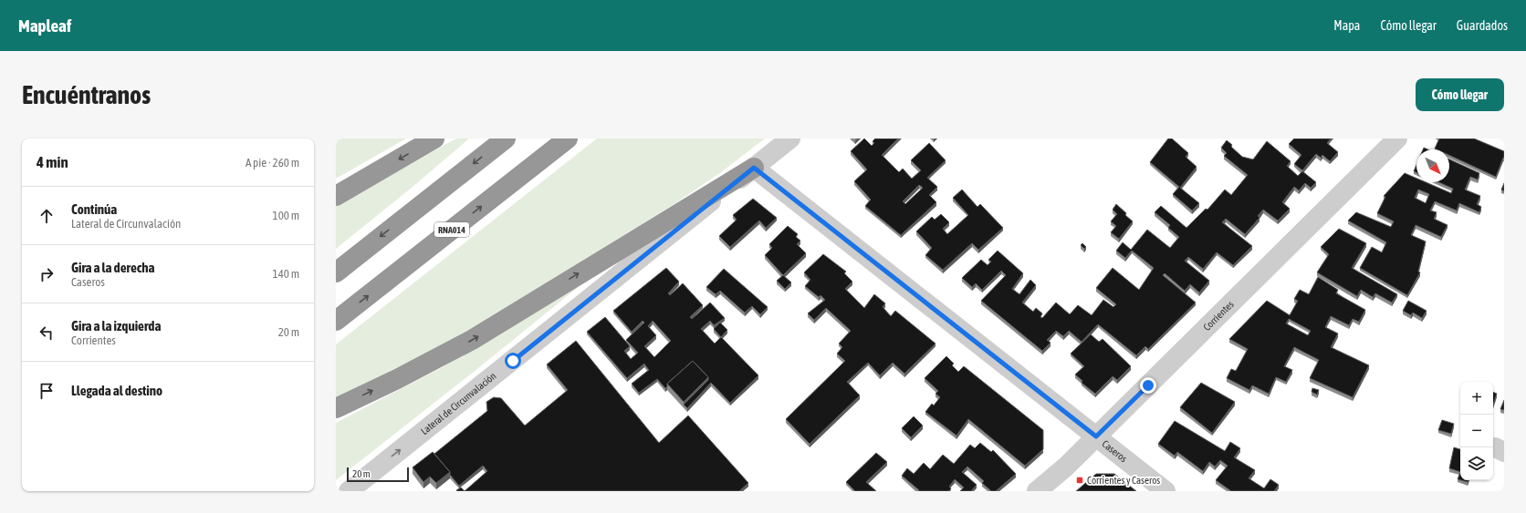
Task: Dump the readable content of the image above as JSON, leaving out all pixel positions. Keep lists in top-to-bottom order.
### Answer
{
  "streets": {
    "highway": ["RNA014"],
    "street": ["Corrientes", "Lateral de Circunvalación", "Caseros"]
  },
  "crossings": [
    ["Corrientes", "Caseros"],
    ["Lateral de Circunvalación", "Caseros"]
  ],
  "one_way": ["Lateral de Circunvalación"],
  "places": {
    "transit": ["Corrientes y Caseros"]
  },
  "scale_bar": "20 m",
  "north": "bottom right",
  "page": {
    "header": "Mapleaf",
    "nav": ["Mapa", "Cómo llegar", "Guardados"],
    "buttons": "Cómo llegar",
    "title": "Encuéntranos",
    "heading": ["4 min", "A pie · 260 m"],
    "list": [
      ["Continúa", "Lateral de Circunvalación", "100 m"],
      ["Gira a la derecha", "Caseros", "140 m"],
      ["Gira a la izquierda", "Corrientes", "20 m"],
      "Llegada al destino"
    ],
    "map_buttons": ["+", "−"],
    "scale": "20 m"
  }
}
